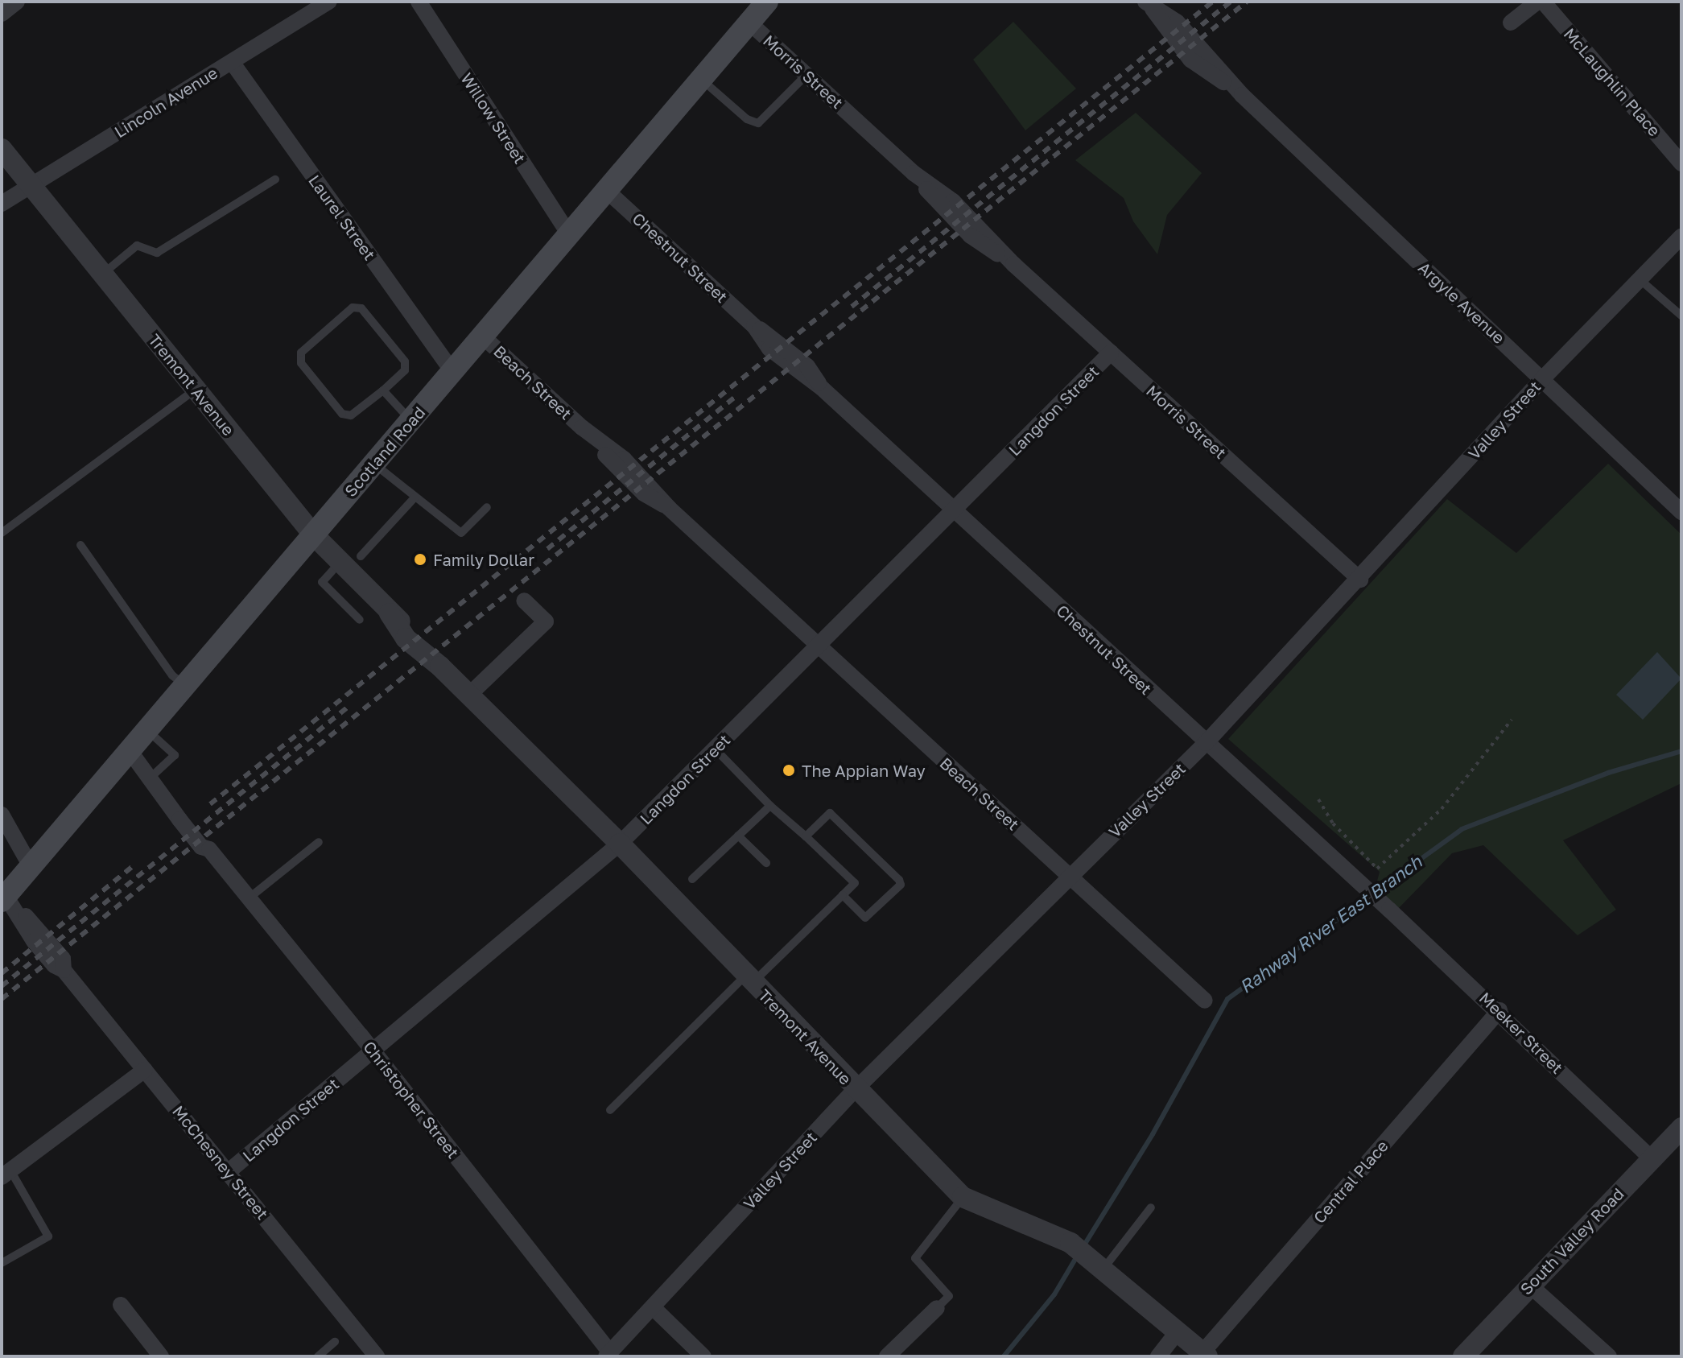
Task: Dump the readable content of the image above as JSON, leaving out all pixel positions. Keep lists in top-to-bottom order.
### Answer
{
  "streets": {
    "main road": ["Scotland Road"],
    "street": [
      "Morris Street",
      "McLaughlin Place",
      "Lincoln Avenue",
      "Willow Street",
      "Laurel Street",
      "Chestnut Street",
      "Argyle Avenue",
      "Beach Street",
      "Tremont Avenue",
      "Langdon Street",
      "Valley Street",
      "Meeker Street",
      "Christopher Street",
      "McChesney Street",
      "Central Place",
      "South Valley Road"
    ]
  },
  "crossings": [
    ["Morris Street", "Langdon Street"],
    ["Morris Street", "Valley Street"],
    ["Morris Street", "Scotland Road"],
    ["Lincoln Avenue", "Laurel Street"],
    ["Lincoln Avenue", "Tremont Avenue"],
    ["Willow Street", "Scotland Road"],
    ["Laurel Street", "Scotland Road"],
    ["Chestnut Street", "Langdon Street"],
    ["Chestnut Street", "Valley Street"],
    ["Chestnut Street", "Scotland Road"],
    ["Chestnut Street", "Meeker Street"],
    ["Argyle Avenue", "Valley Street"],
    ["Beach Street", "Langdon Street"],
    ["Beach Street", "Valley Street"],
    ["Beach Street", "Scotland Road"],
    ["Tremont Avenue", "Langdon Street"],
    ["Tremont Avenue", "Valley Street"],
    ["Tremont Avenue", "Scotland Road"],
    ["Tremont Avenue", "Central Place"],
    ["Langdon Street", "Christopher Street"],
    ["Langdon Street", "McChesney Street"],
    ["Valley Street", "Christopher Street"],
    ["Scotland Road", "Christopher Street"],
    ["Scotland Road", "McChesney Street"],
    ["Meeker Street", "Central Place"],
    ["Meeker Street", "South Valley Road"]
  ],
  "water": ["Rahway River East Branch"],
  "places": ["Family Dollar", "The Appian Way"]
}
